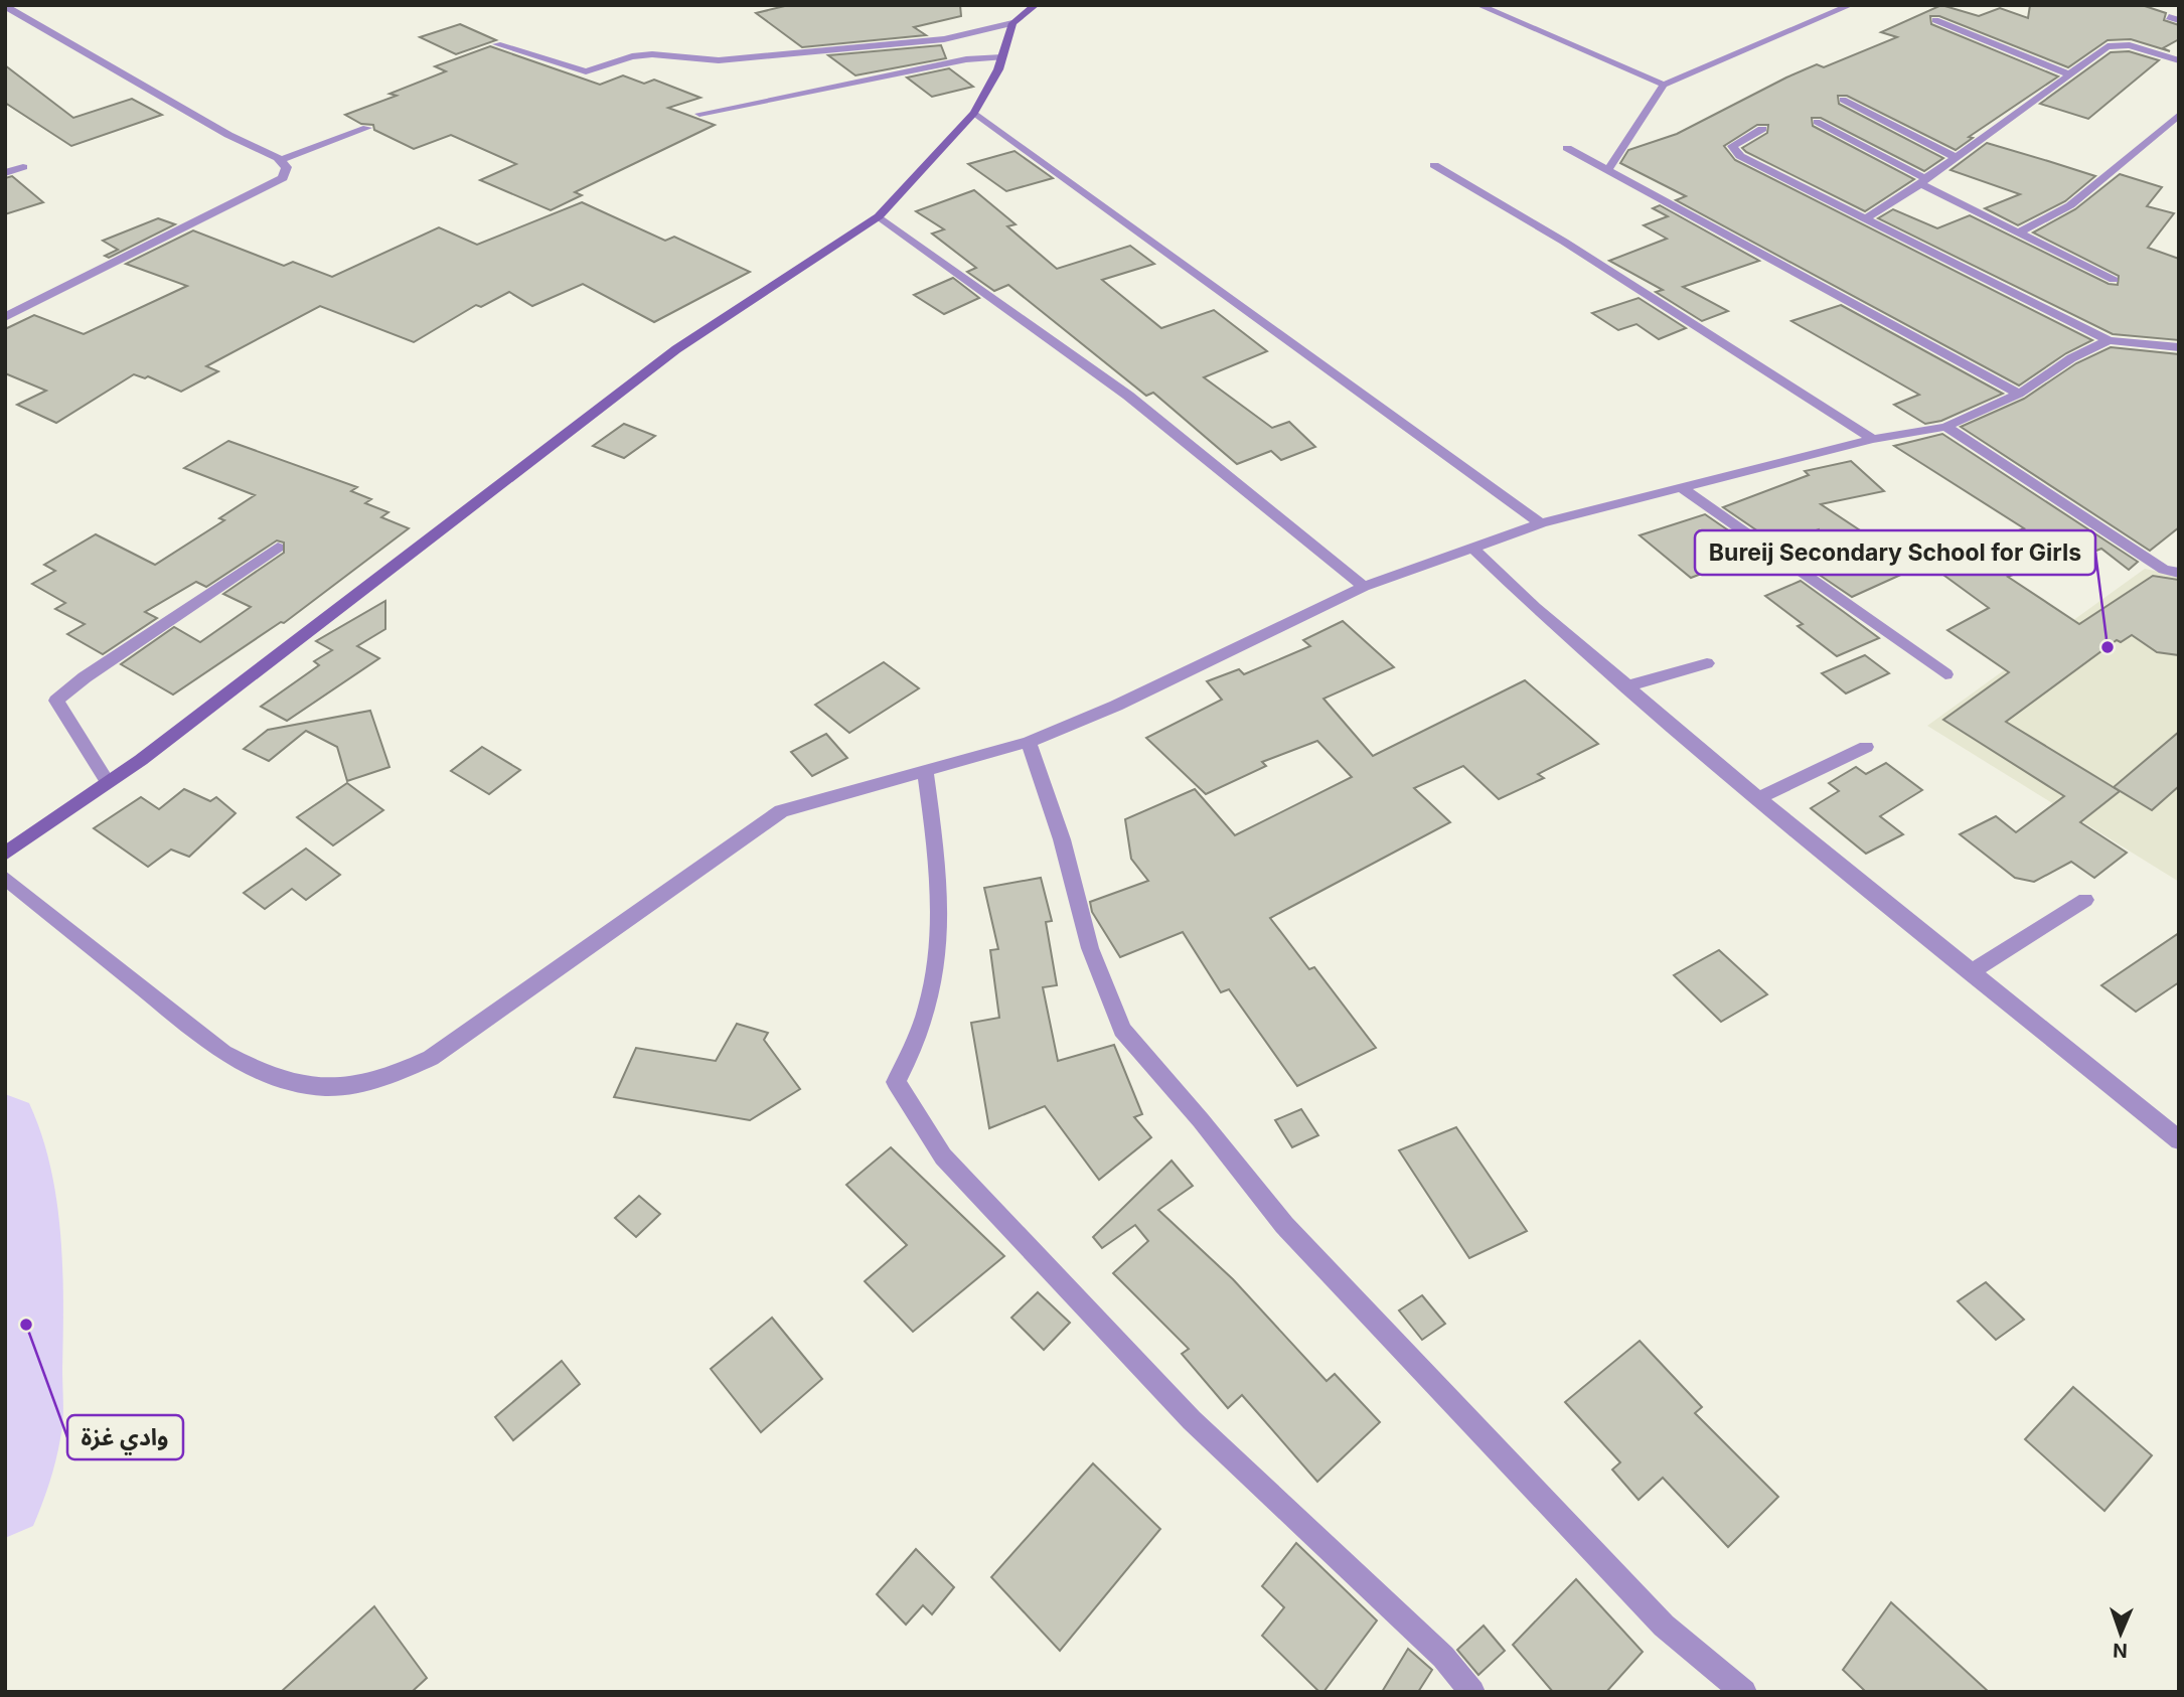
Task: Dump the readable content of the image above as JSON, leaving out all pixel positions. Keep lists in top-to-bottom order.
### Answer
{
  "places": ["Bureij Secondary School for Girls", "وادي غزة"],
  "north": "bottom"
}
